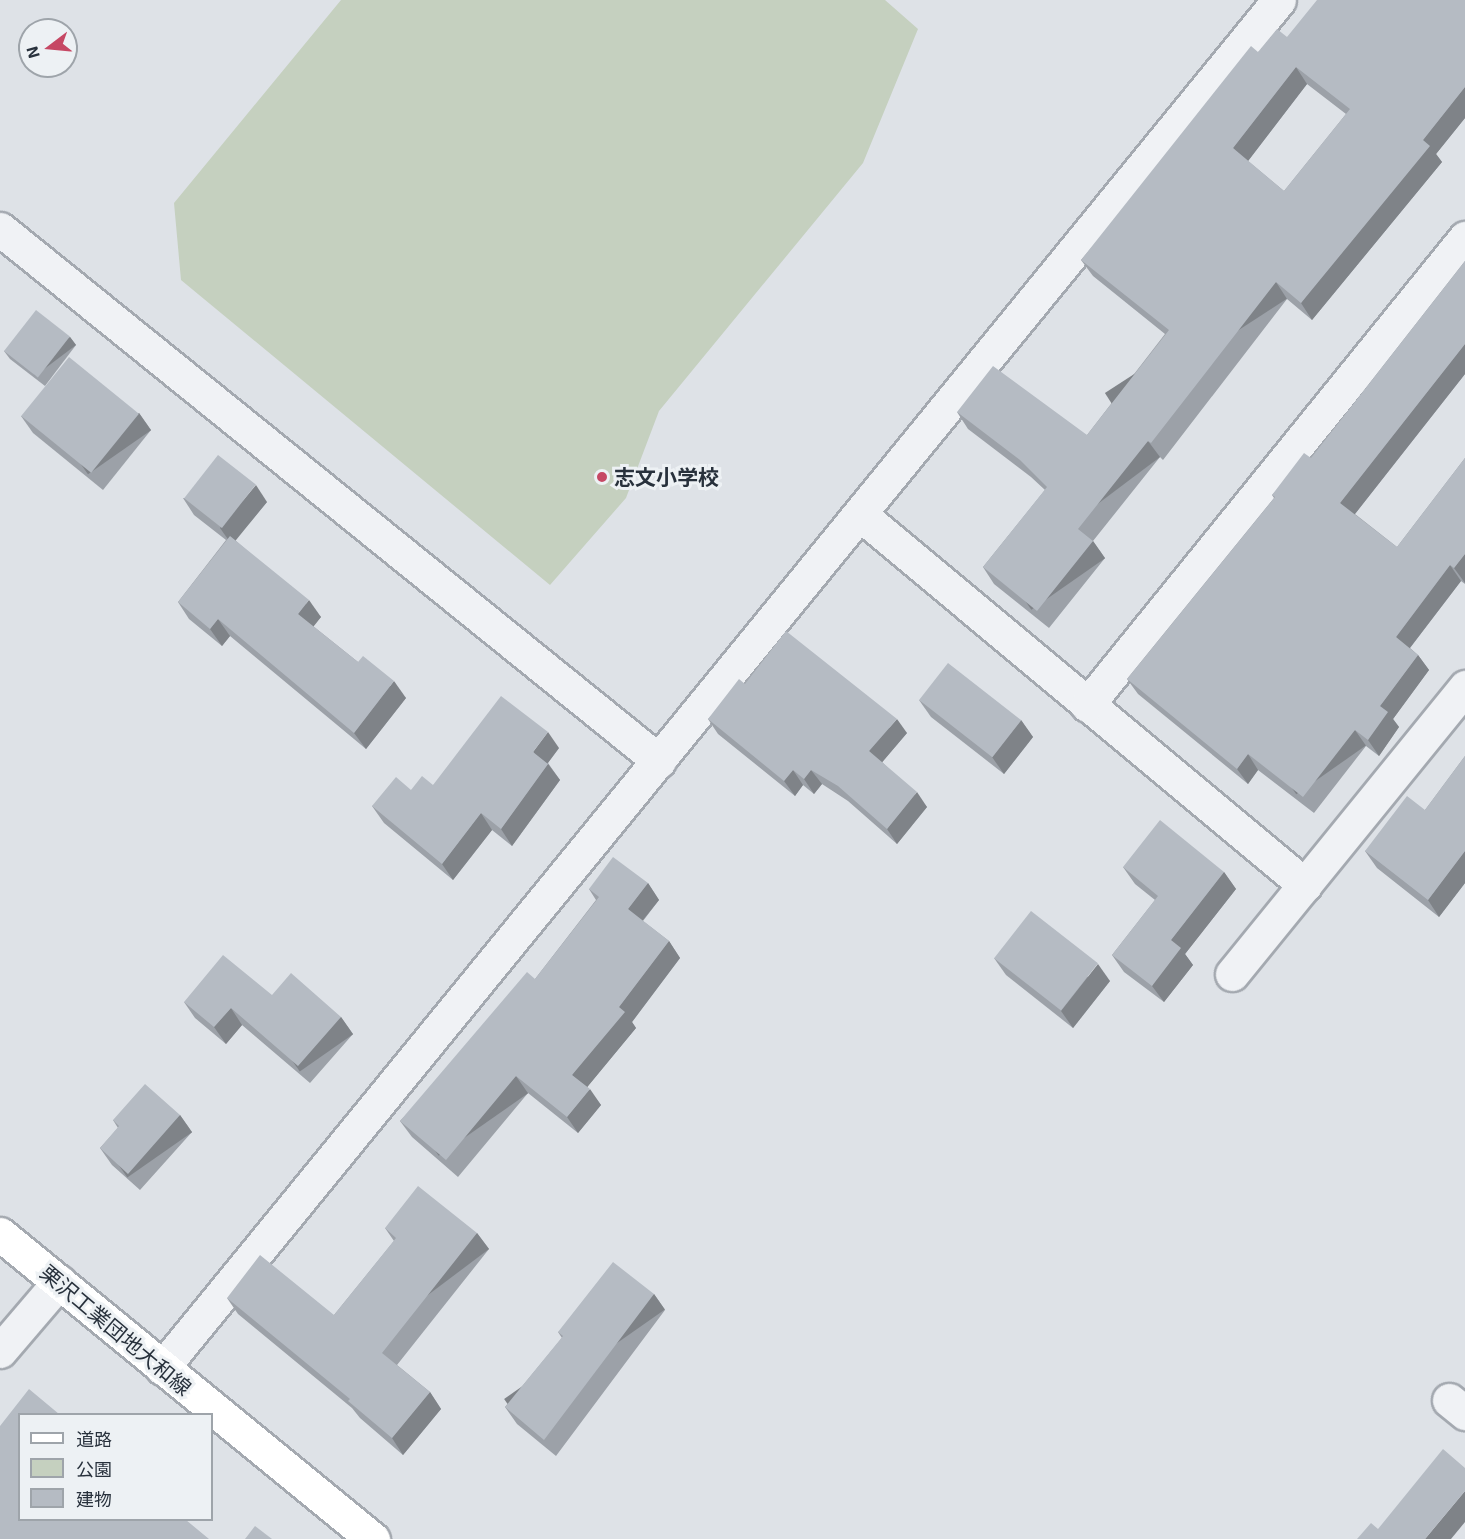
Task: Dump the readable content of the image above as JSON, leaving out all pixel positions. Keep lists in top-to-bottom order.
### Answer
{
  "streets": {
    "main road": ["栗沢工業団地大和線"]
  },
  "places": ["志文小学校"],
  "legend": ["道路", "公園", "建物"],
  "north": "left"
}
